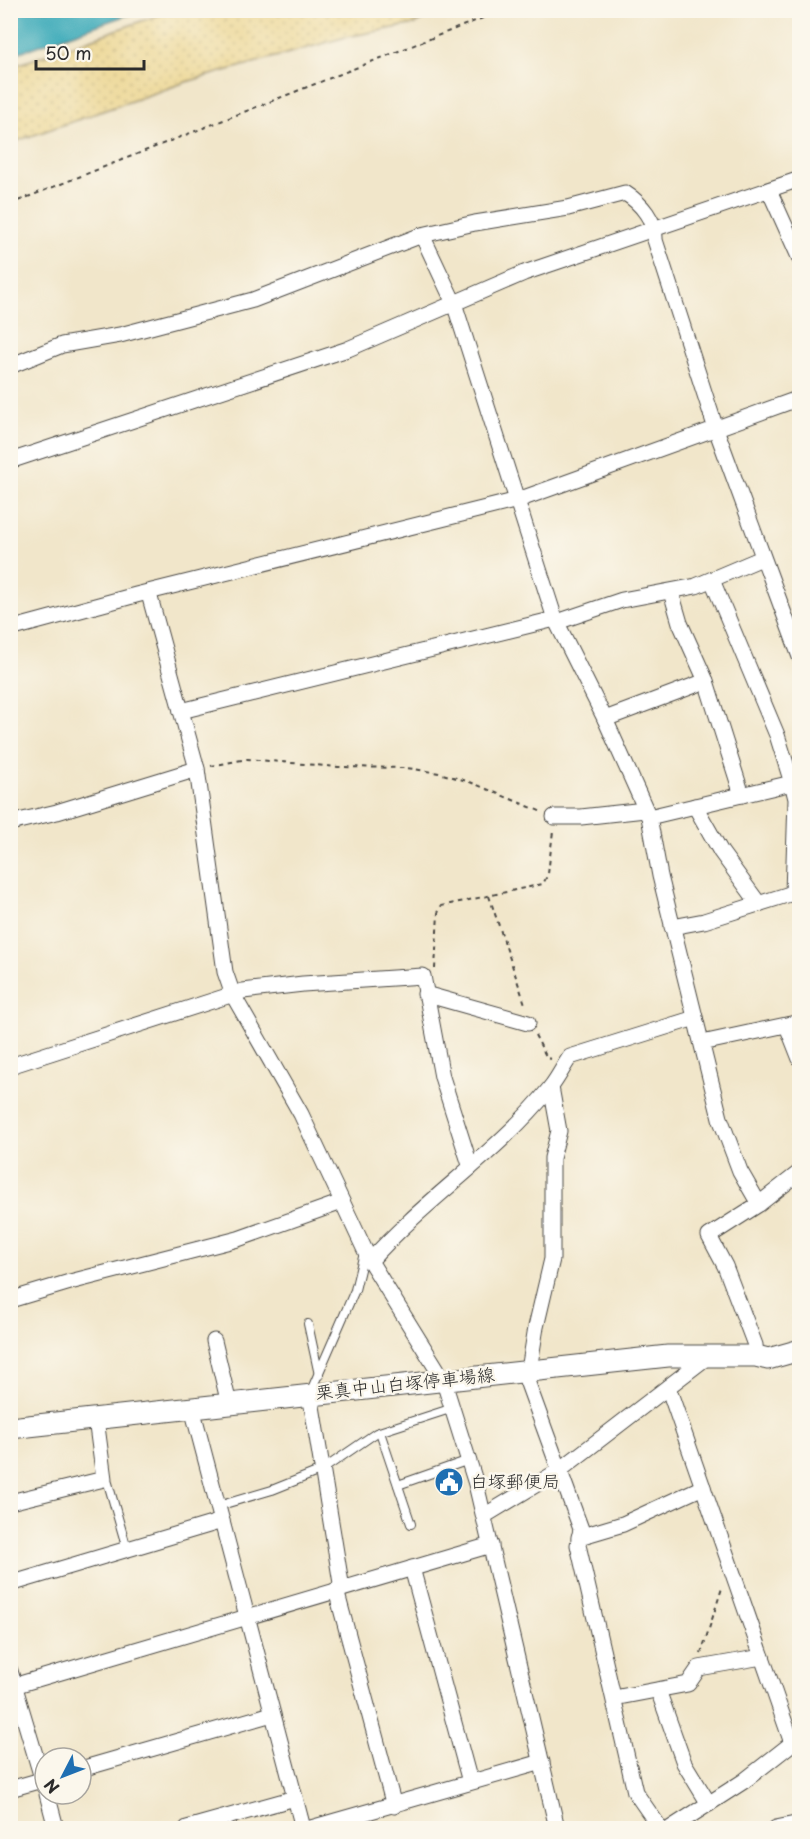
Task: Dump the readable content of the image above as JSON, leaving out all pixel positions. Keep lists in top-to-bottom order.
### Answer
{
  "streets": {
    "main road": ["栗真中山白塚停車場線"]
  },
  "places": {
    "public building": ["白塚郵便局"]
  },
  "scale_bar": "50 m",
  "north": "bottom left"
}
